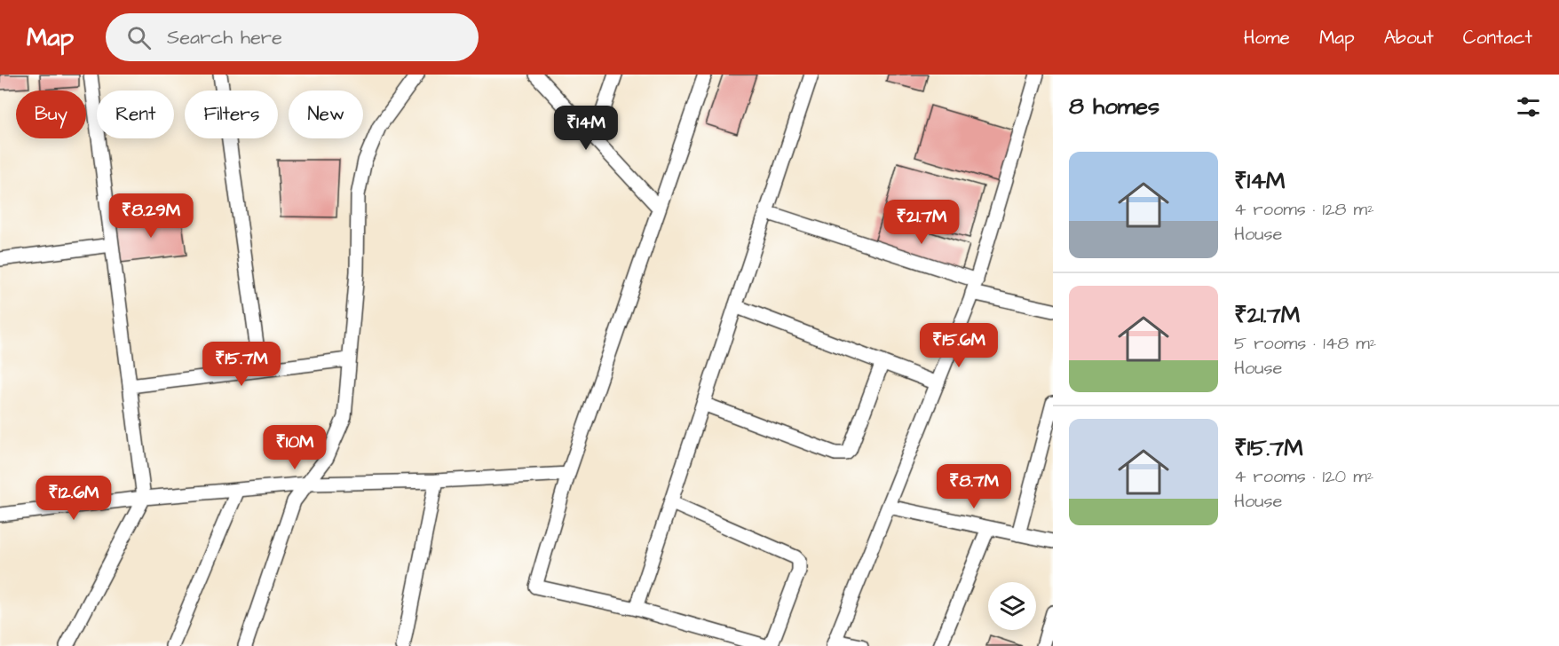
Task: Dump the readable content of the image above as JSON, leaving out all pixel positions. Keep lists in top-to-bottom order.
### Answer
{
  "page": {
    "header": "Map",
    "search": "Search here",
    "nav": [
      "Home",
      "Map",
      "About",
      "Contact"
    ],
    "heading": "8 homes",
    "chip": [
      "Buy",
      "Rent",
      "Filters",
      "New"
    ],
    "price": [
      "₹14M",
      "₹8.29M",
      "₹21.7M",
      "₹15.6M",
      "₹15.7M",
      "₹10M",
      "₹8.7M",
      "₹12.6M"
    ],
    "list": [
      {
        "name": "₹14M",
        "note": "4 rooms · 128 m² · House"
      },
      {
        "name": "₹21.7M",
        "note": "5 rooms · 148 m² · House"
      },
      {
        "name": "₹15.7M",
        "note": "4 rooms · 120 m² · House"
      }
    ]
  }
}
